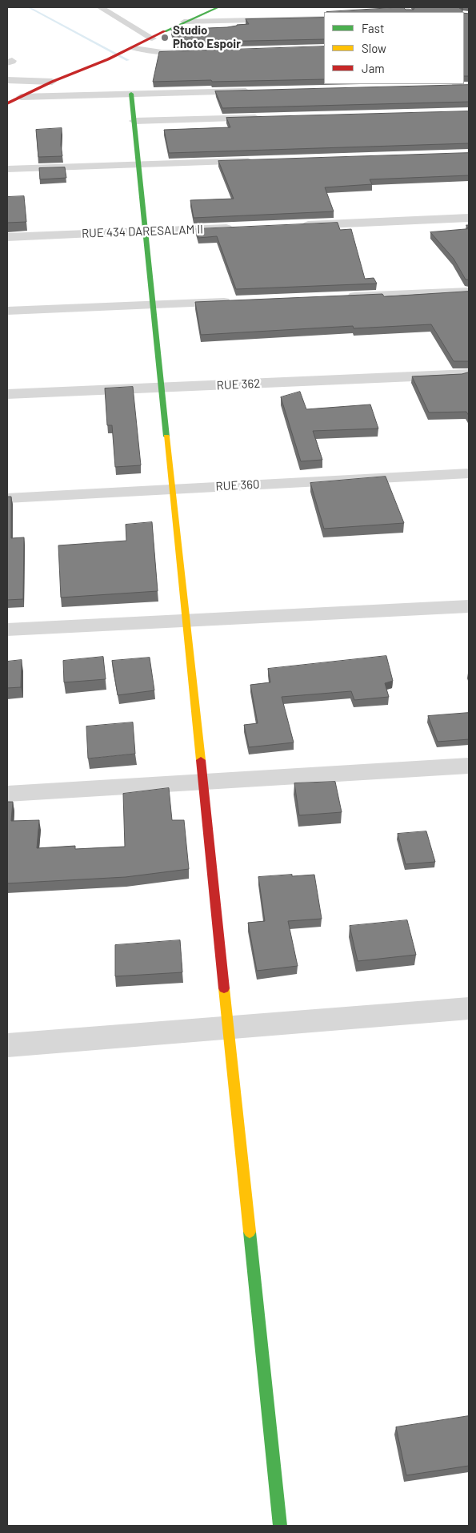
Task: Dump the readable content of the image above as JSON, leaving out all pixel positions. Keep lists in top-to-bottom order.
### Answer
{
  "streets": {
    "street": ["RUE 434 DARESALAM II", "RUE 362", "RUE 360"]
  },
  "places": ["Studio Photo Espoir"],
  "legend": ["Fast", "Slow", "Jam"]
}
